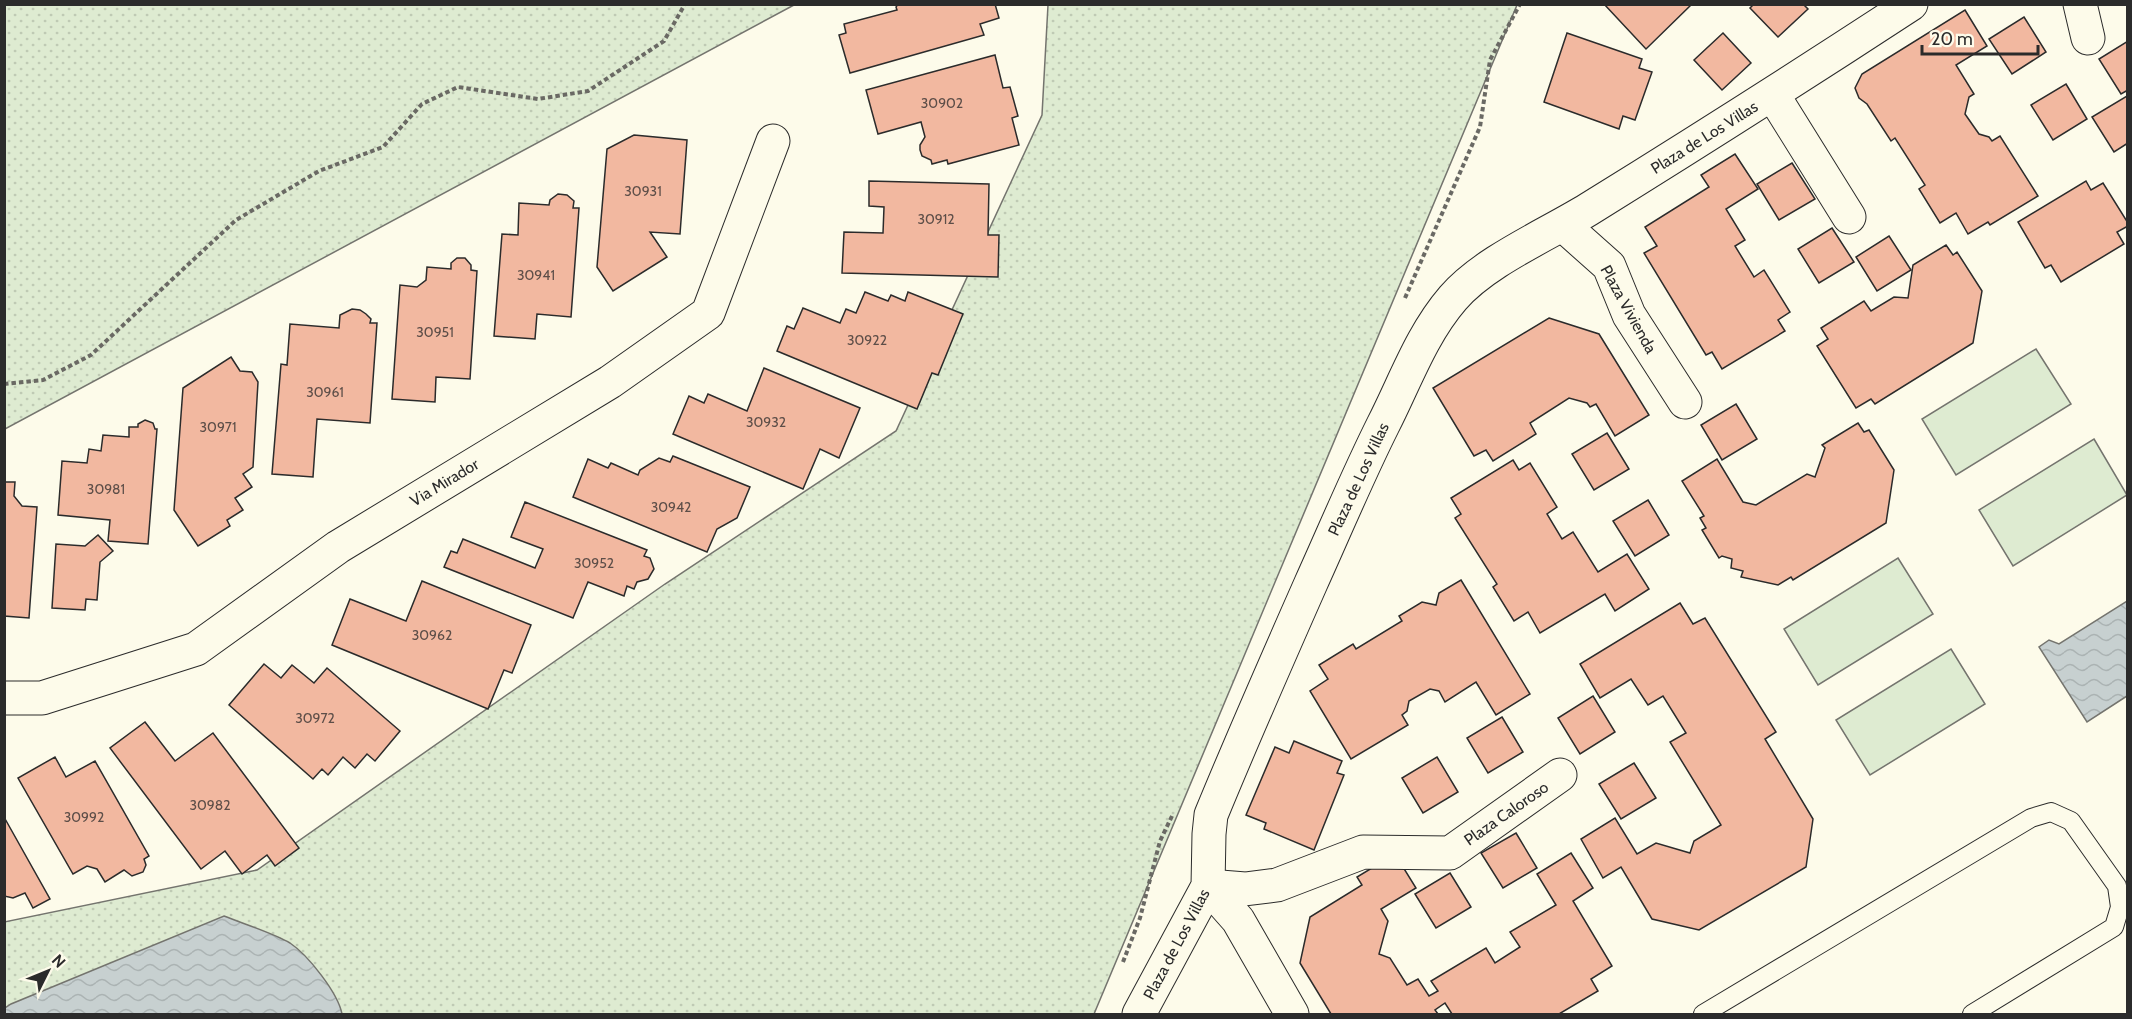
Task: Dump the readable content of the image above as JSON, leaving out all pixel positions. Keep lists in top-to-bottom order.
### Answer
{
  "streets": {
    "street": [
      "Plaza de Los Villas",
      "Plaza Vivienda",
      "Via Mirador",
      "Plaza Caloroso"
    ]
  },
  "crossings": [
    ["Plaza de Los Villas", "Plaza Vivienda"],
    ["Plaza de Los Villas", "Plaza Caloroso"]
  ],
  "house_numbers": [
    "30902",
    "30931",
    "30912",
    "30941",
    "30951",
    "30922",
    "30961",
    "30932",
    "30971",
    "30981",
    "30942",
    "30952",
    "30962",
    "30972",
    "30982",
    "30992"
  ],
  "scale_bar": "20 m",
  "north": "top right"
}
